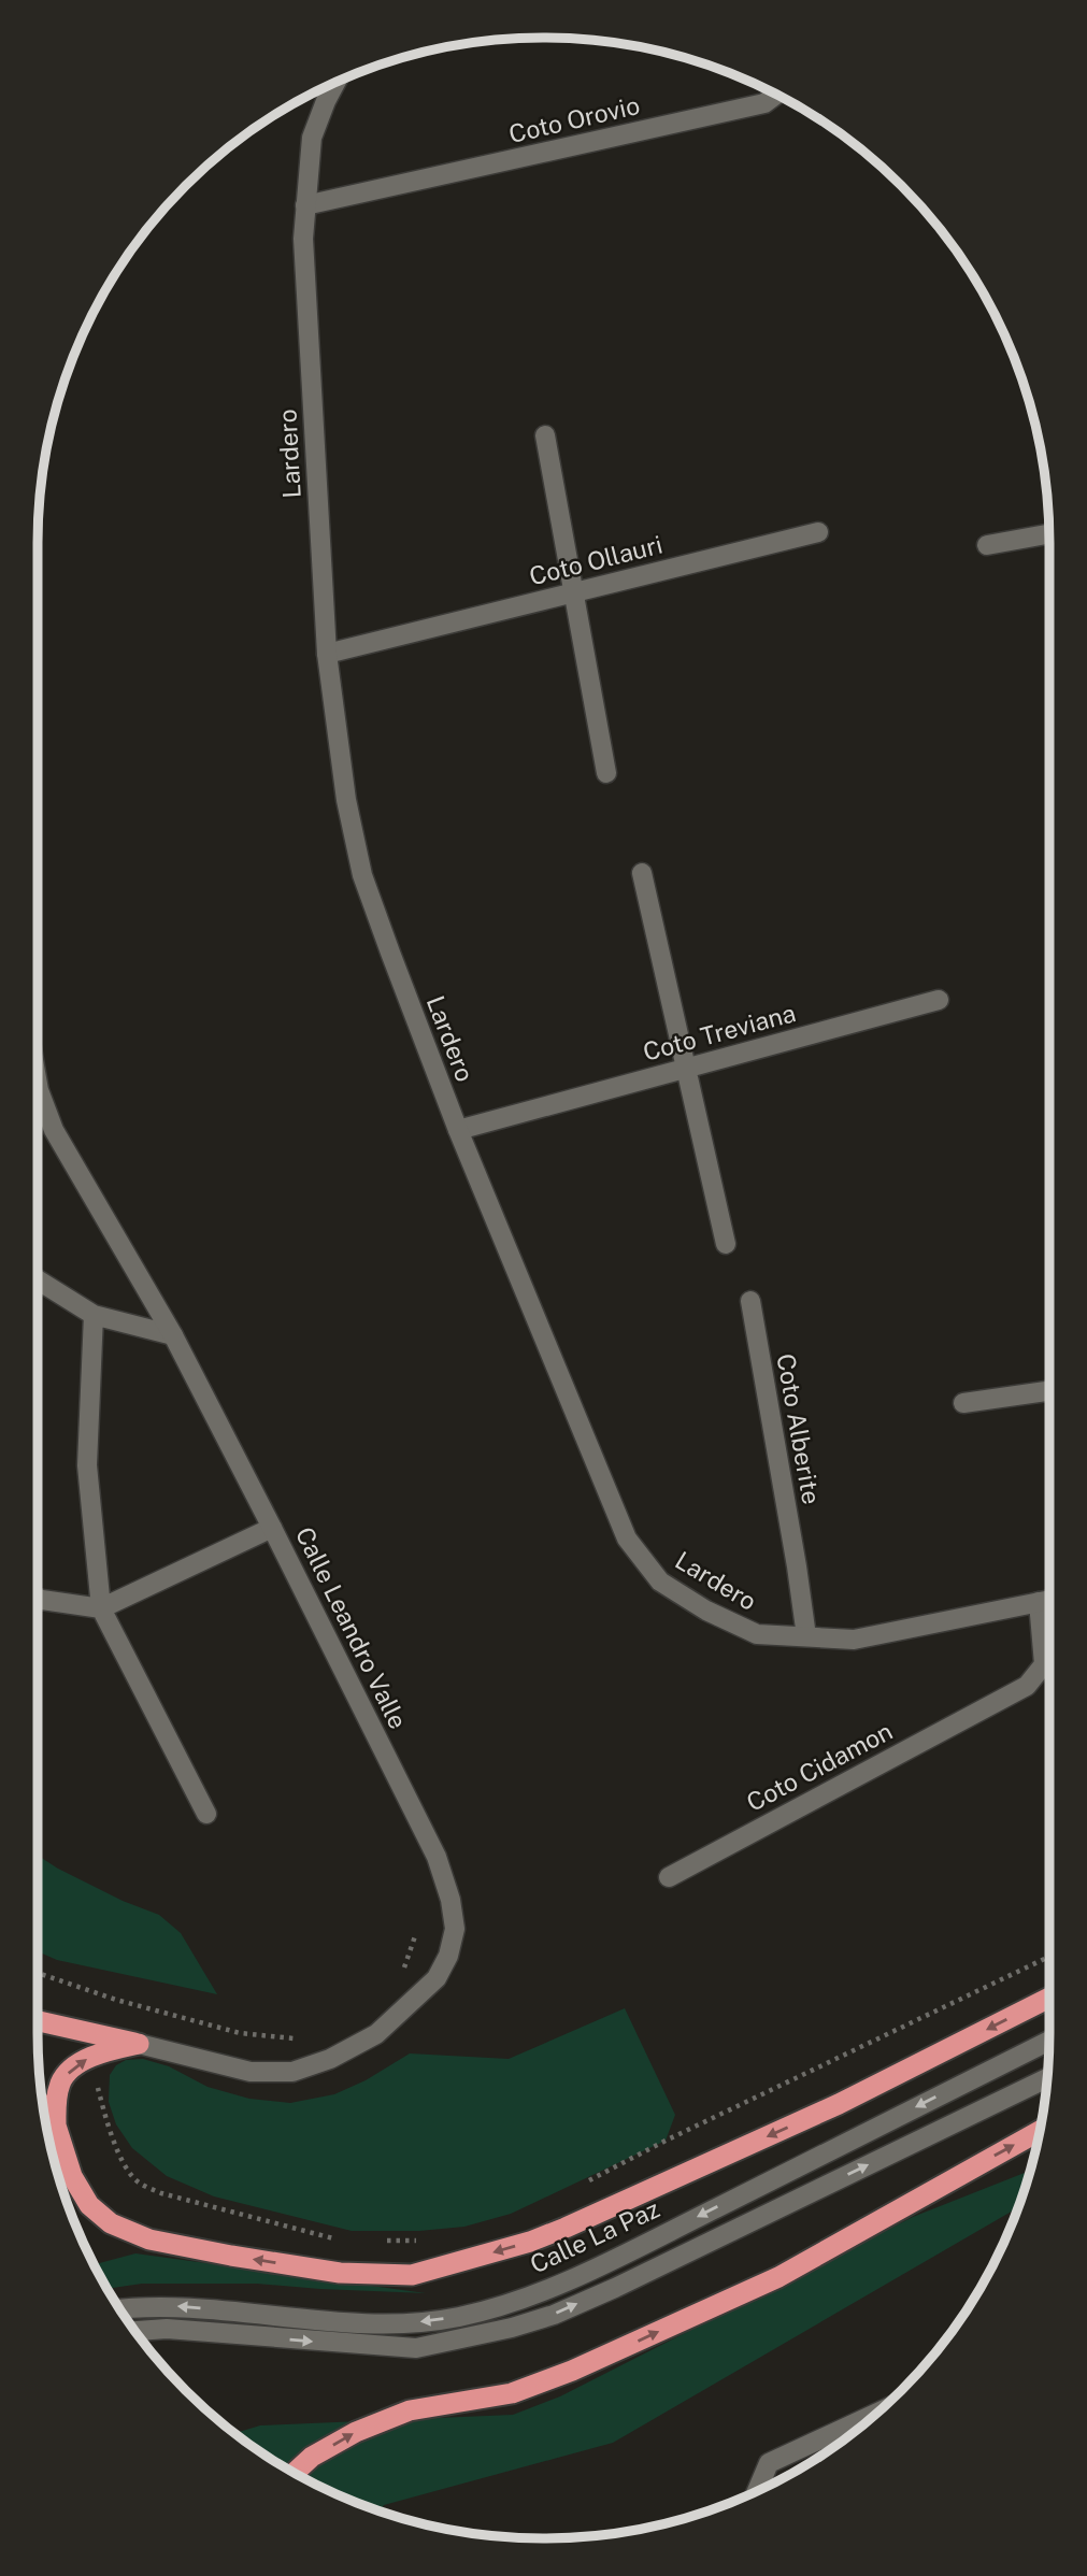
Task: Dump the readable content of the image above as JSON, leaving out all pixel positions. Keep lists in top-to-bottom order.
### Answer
{
  "streets": {
    "street": [
      "Coto Orovio",
      "Lardero",
      "Coto Ollauri",
      "Coto Treviana",
      "Coto Alberite",
      "Calle Leandro Valle",
      "Coto Cidamon",
      "Calle La Paz"
    ]
  },
  "crossings": [
    ["Coto Orovio", "Lardero"],
    ["Lardero", "Coto Ollauri"],
    ["Lardero", "Coto Treviana"],
    ["Lardero", "Coto Alberite"],
    ["Lardero", "Coto Cidamon"]
  ]
}
